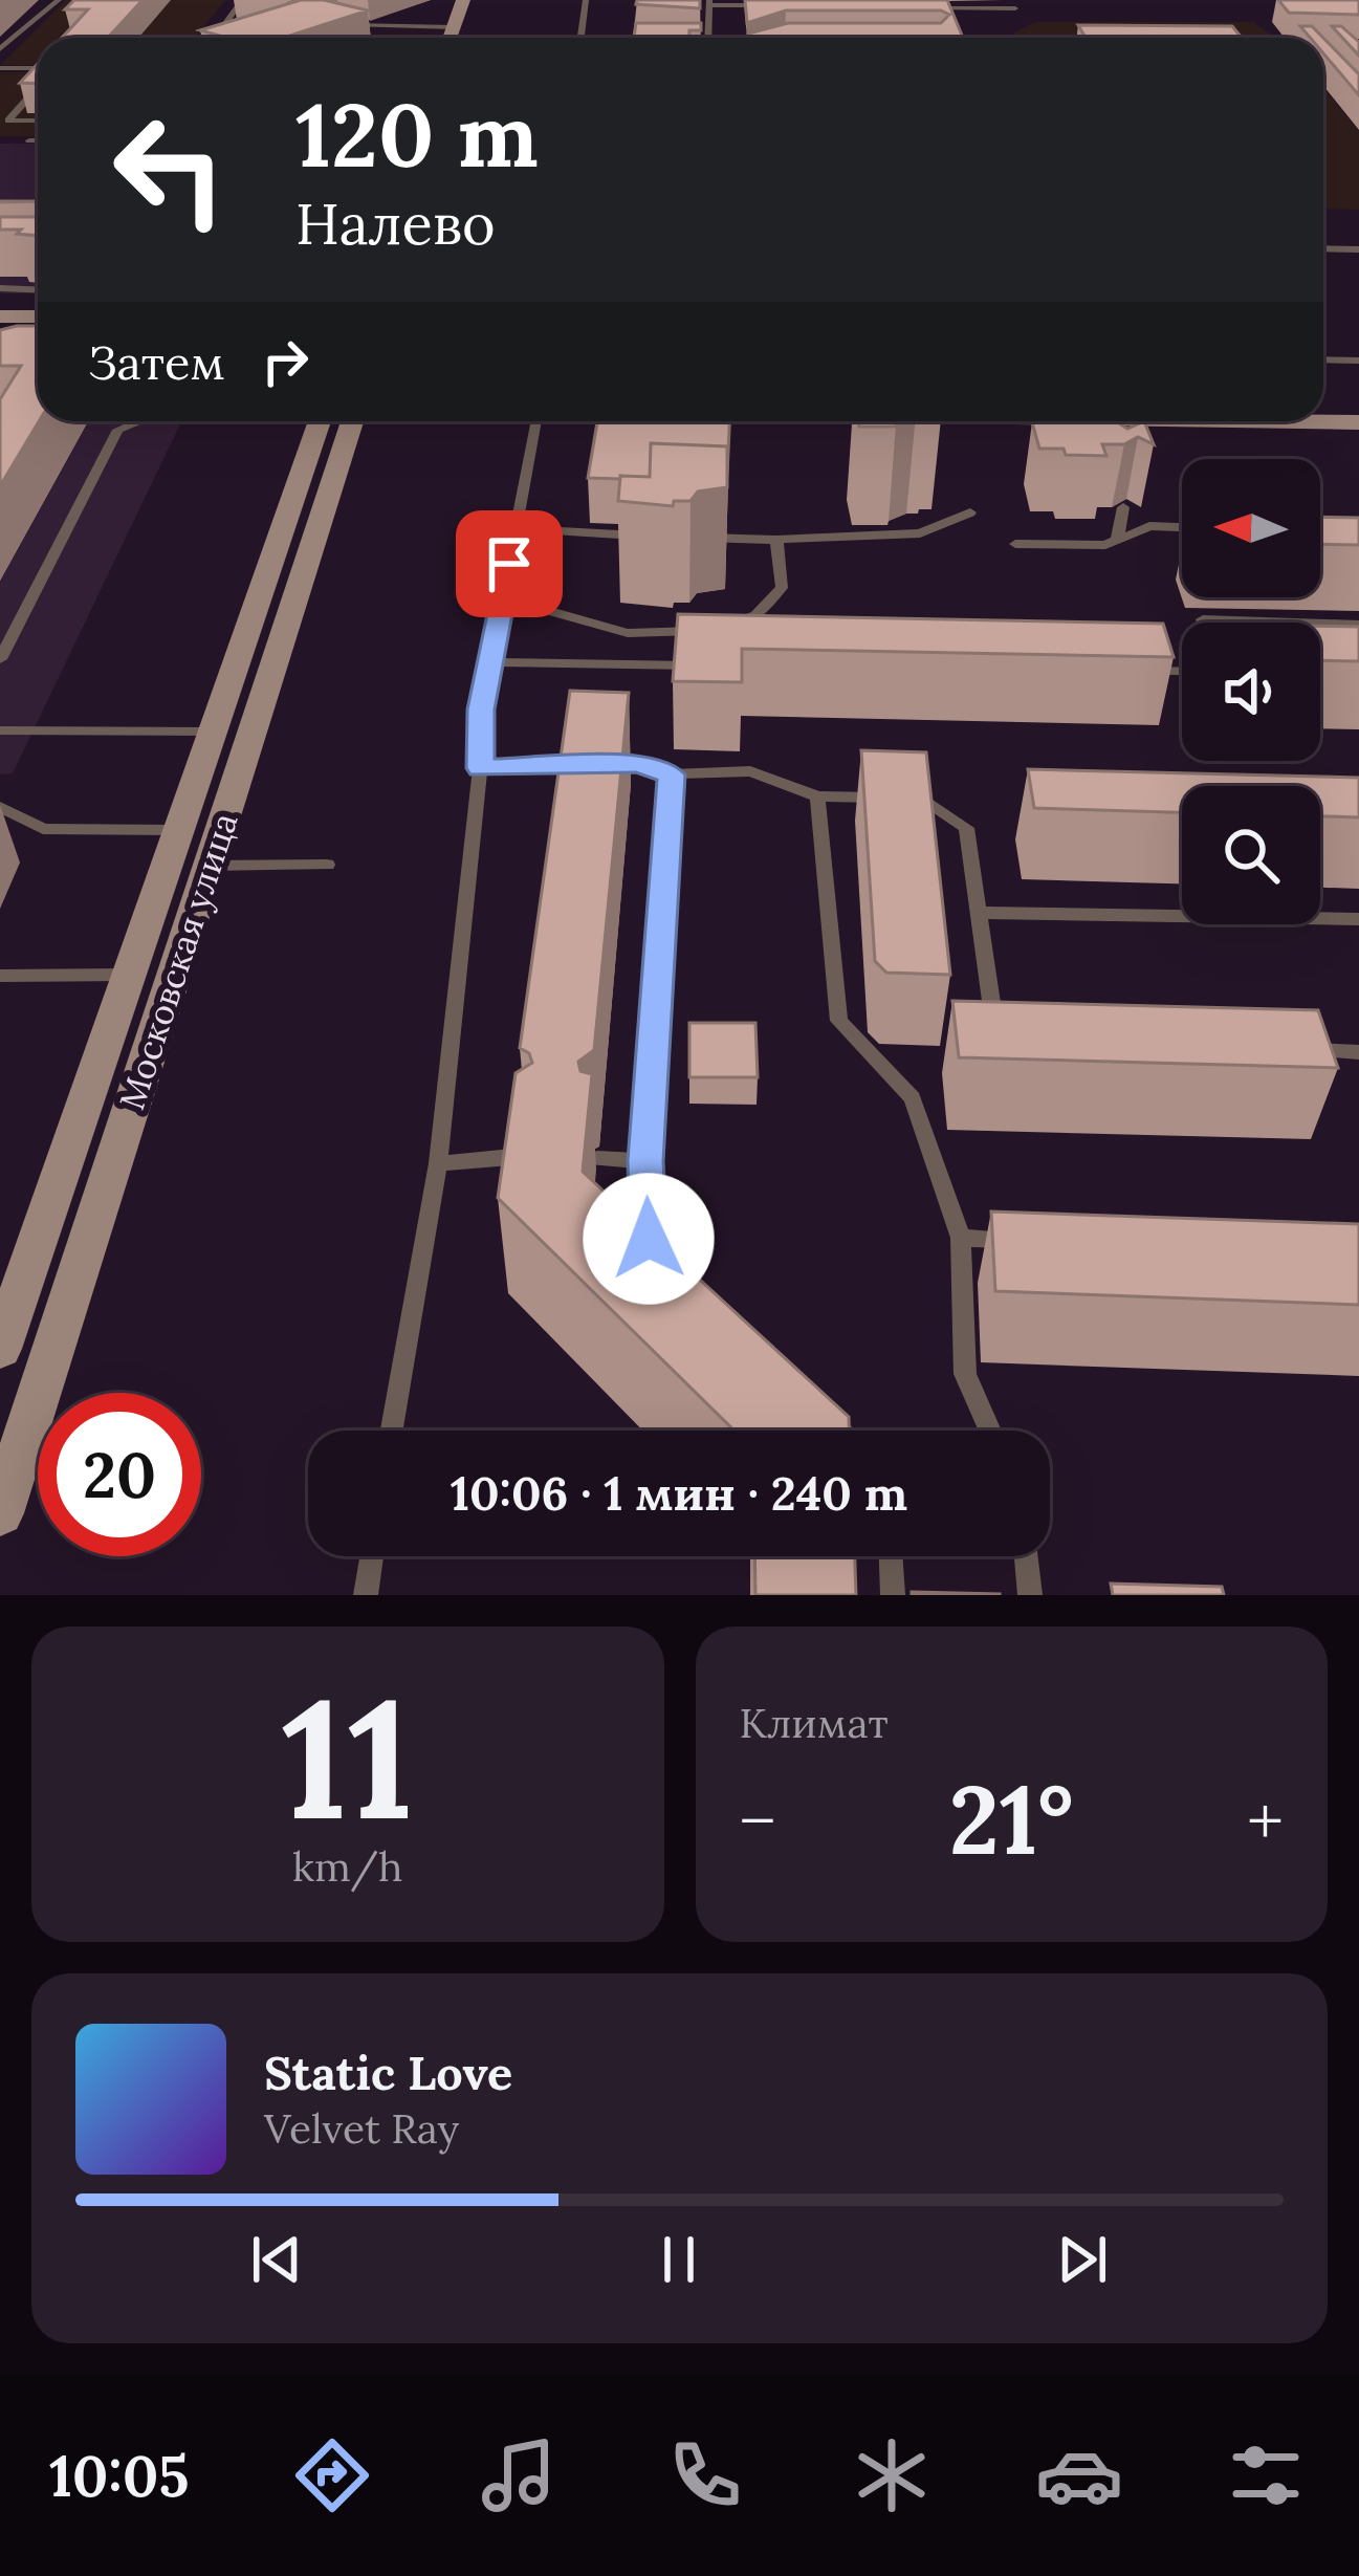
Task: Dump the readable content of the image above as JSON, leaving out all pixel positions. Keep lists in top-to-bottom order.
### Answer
{
  "streets": {
    "main road": ["Московская улица"]
  },
  "north": "left",
  "page": {
    "turn": ["120 m", "Налево"],
    "then": "Затем",
    "limit": "20",
    "trip": "10:06 · 1 мин · 240 m",
    "tile": [
      ["11", "km/h"],
      "Климат"
    ],
    "heat": ["−", "21°", "+"],
    "song": ["Static Love", "Velvet Ray"],
    "tabs": "10:05"
  }
}
